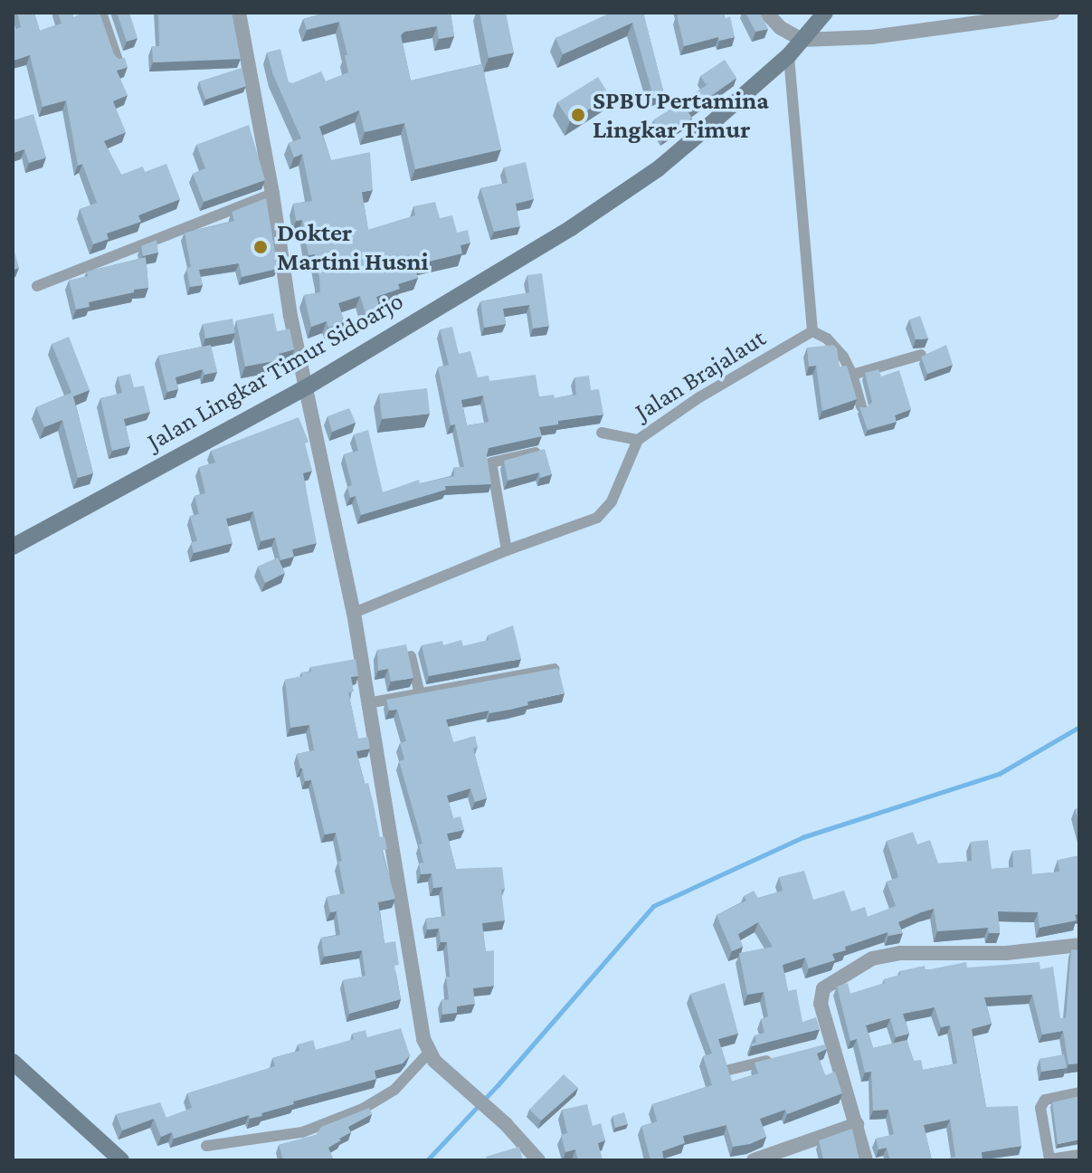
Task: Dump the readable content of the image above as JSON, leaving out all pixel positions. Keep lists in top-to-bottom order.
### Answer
{
  "streets": {
    "main road": ["Jalan Lingkar Timur Sidoarjo"],
    "street": ["Jalan Brajalaut"]
  },
  "places": ["SPBU Pertamina Lingkar Timur", "Dokter Martini Husni"]
}
